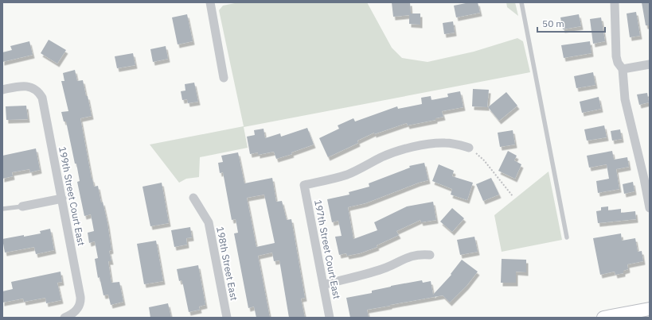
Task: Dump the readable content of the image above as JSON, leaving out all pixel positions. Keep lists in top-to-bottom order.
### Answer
{
  "streets": {
    "street": ["199th Street Court East", "197th Street Court East", "198th Street East"]
  },
  "scale_bar": "50 m"
}
